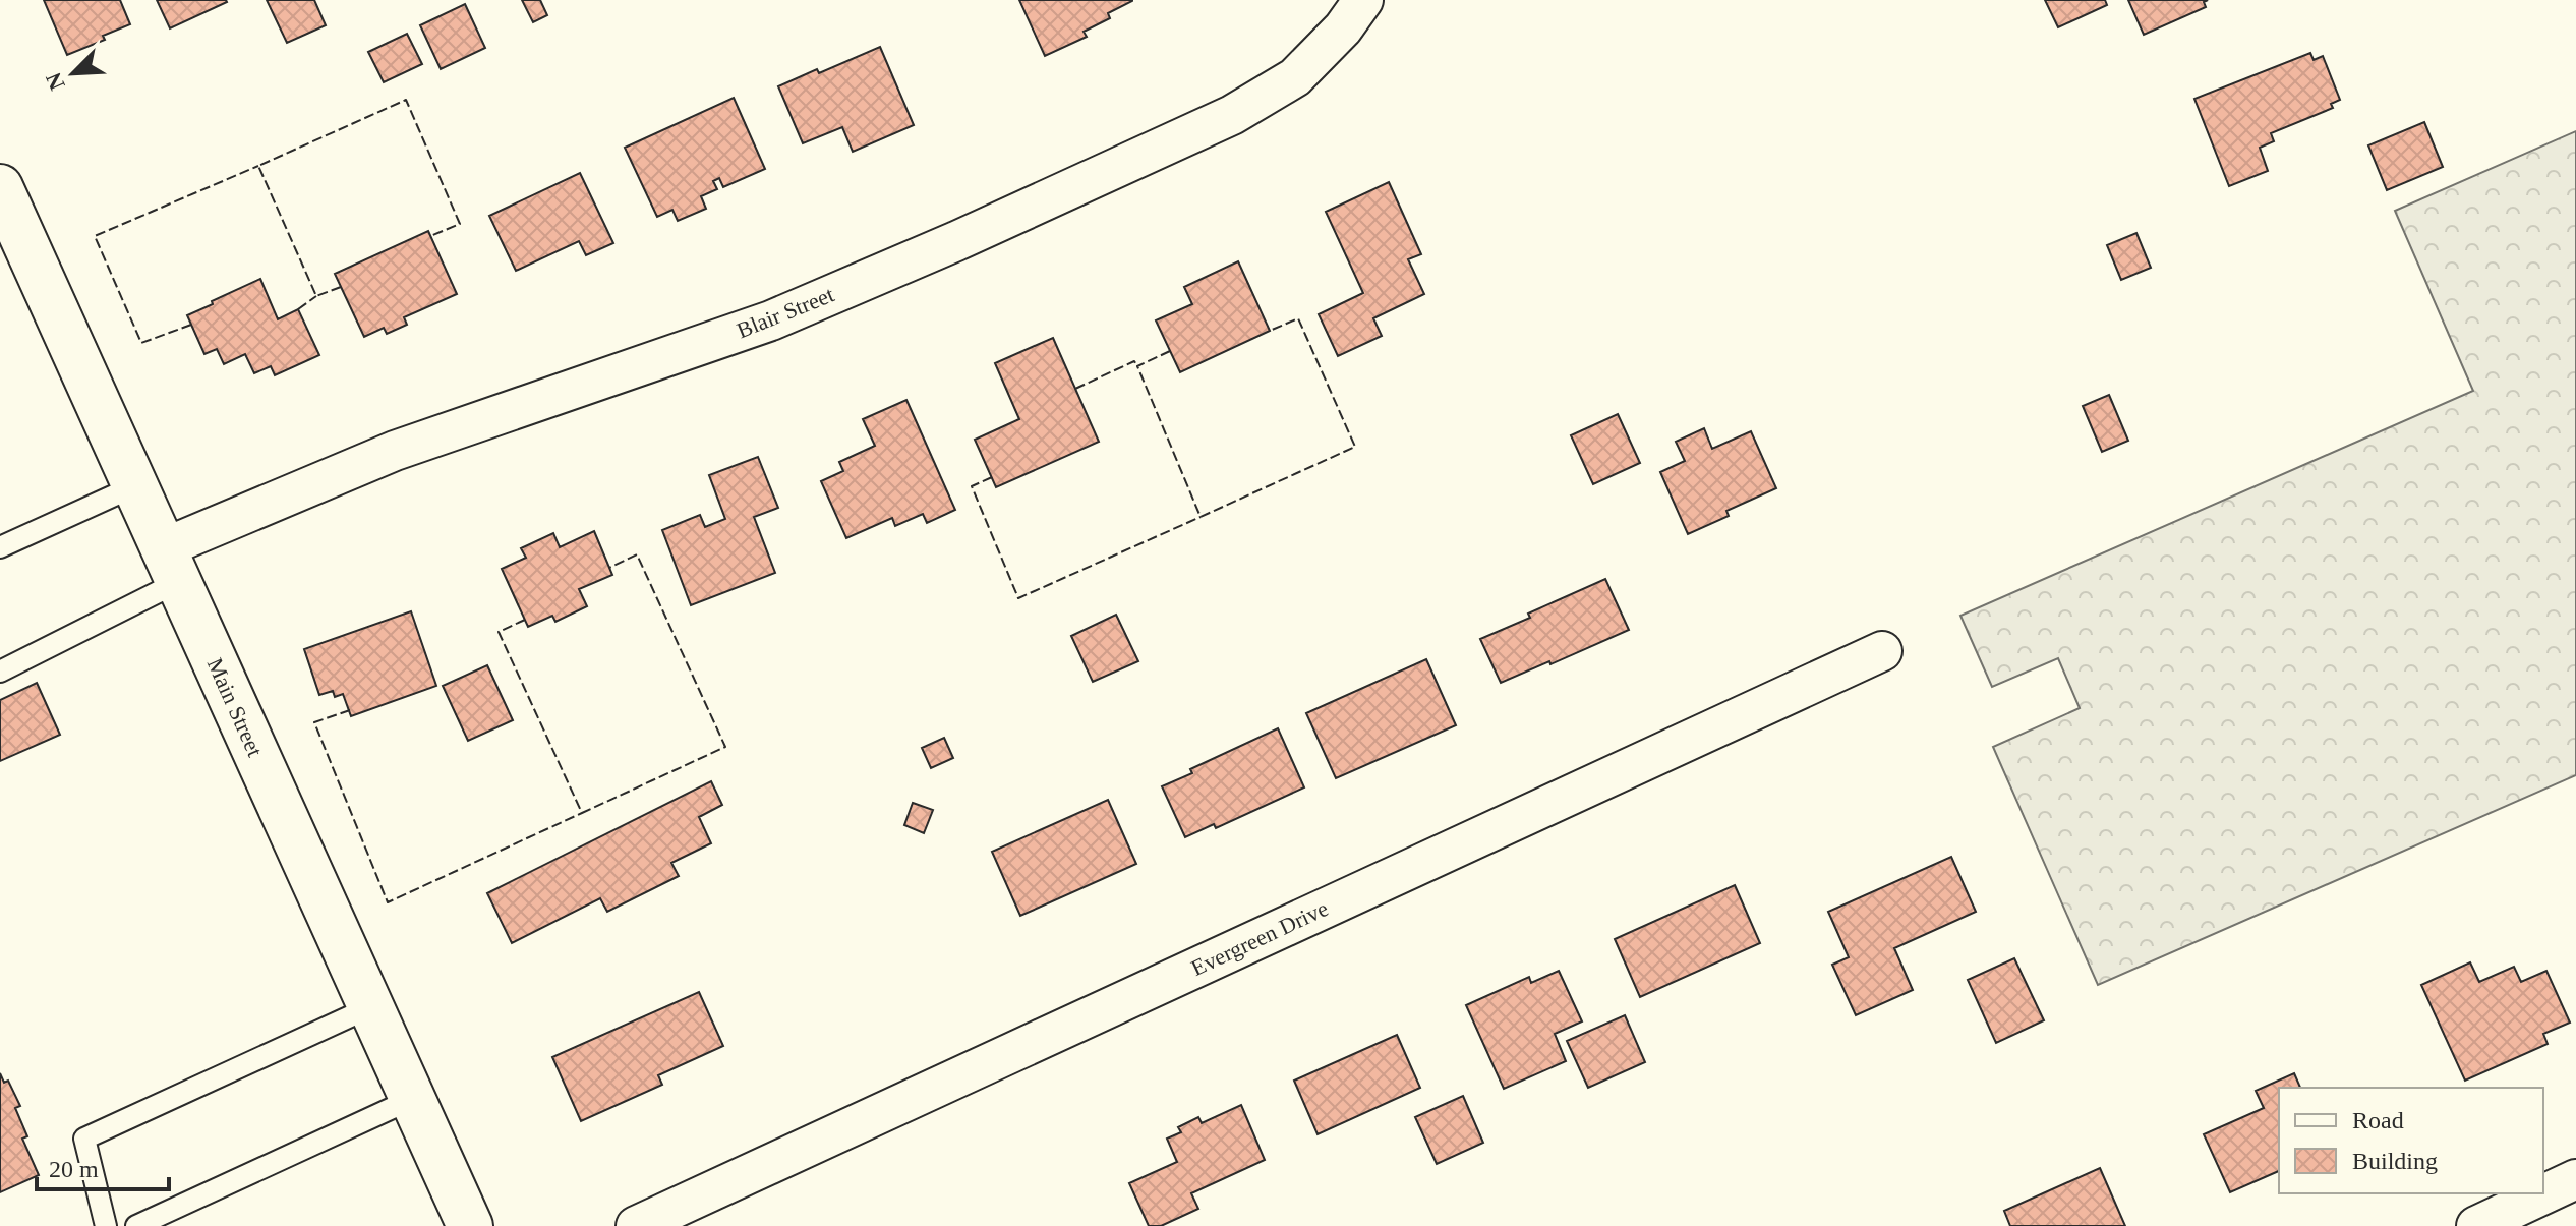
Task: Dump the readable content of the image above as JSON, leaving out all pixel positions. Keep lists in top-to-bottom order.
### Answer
{
  "streets": {
    "main road": ["Main Street"],
    "street": ["Blair Street", "Evergreen Drive"]
  },
  "crossings": [
    ["Blair Street", "Main Street"]
  ],
  "legend": ["Road", "Building"],
  "scale_bar": "20 m",
  "north": "bottom left"
}
